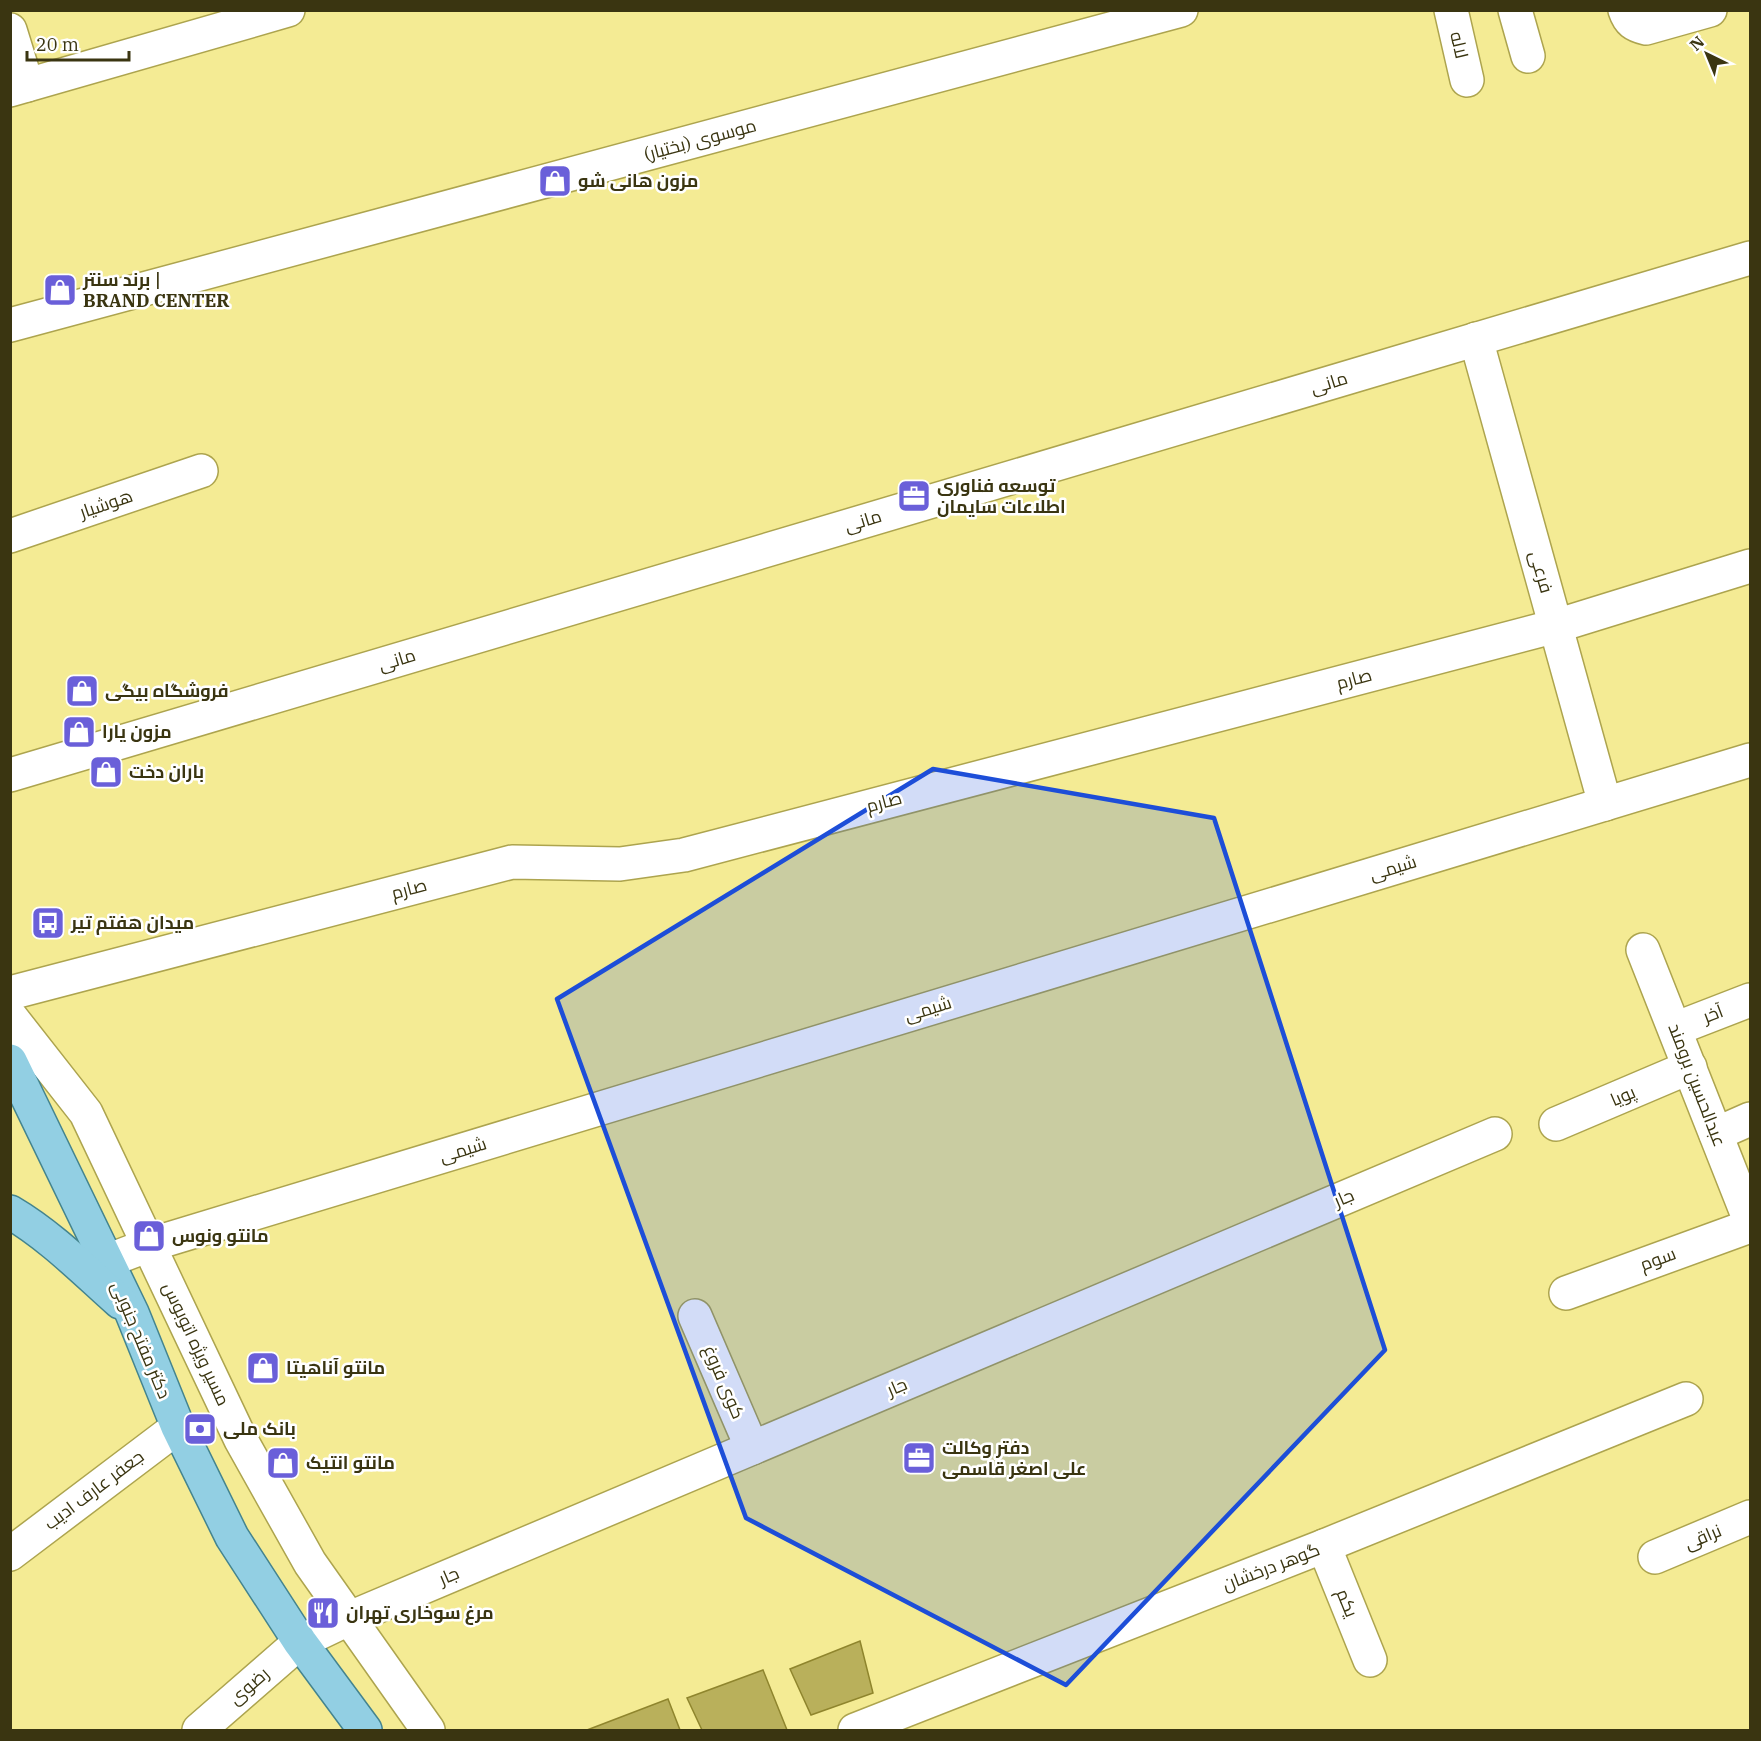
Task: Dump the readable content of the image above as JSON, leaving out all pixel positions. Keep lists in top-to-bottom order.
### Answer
{
  "streets": {
    "main road": ["دکتر مفتح جنوبی"],
    "street": [
      "لاله",
      "موسوی (بختیار)",
      "مانی",
      "هوشیار",
      "فرعی",
      "صارم",
      "شیمی",
      "آخر",
      "عبدالحسین برومند",
      "پویا",
      "جار",
      "سوم",
      "مسیر ویژه اتوبوس",
      "کوی فروغ",
      "جعفر عارف ادیب",
      "نراقی",
      "گوهر درخشان",
      "یکم",
      "رضوی"
    ]
  },
  "crossings": [
    ["مانی", "فرعی"],
    ["فرعی", "صارم"],
    ["فرعی", "شیمی"],
    ["شیمی", "دکتر مفتح جنوبی"],
    ["شیمی", "مسیر ویژه اتوبوس"],
    ["آخر", "عبدالحسین برومند"],
    ["عبدالحسین برومند", "پویا"],
    ["جار", "دکتر مفتح جنوبی"],
    ["جار", "مسیر ویژه اتوبوس"],
    ["جار", "کوی فروغ"],
    ["جار", "رضوی"],
    ["دکتر مفتح جنوبی", "جعفر عارف ادیب"],
    ["دکتر مفتح جنوبی", "رضوی"],
    ["گوهر درخشان", "یکم"]
  ],
  "places": {
    "shop": [
      "مزون هانی شو",
      "برند سنتر | BRAND CENTER",
      "فروشگاه بیگی",
      "مزون یارا",
      "باران دخت",
      "مانتو ونوس",
      "مانتو آناهیتا",
      "مانتو انتیک"
    ],
    "office": ["توسعه فناوری اطلاعات سایمان", "دفتر وکالت علی اصغر قاسمی"],
    "bus stop": ["میدان هفتم تیر"],
    "bank": ["بانک ملی"],
    "restaurant": ["مرغ سوخاری تهران"]
  },
  "scale_bar": "20 m",
  "north": "top left"
}
